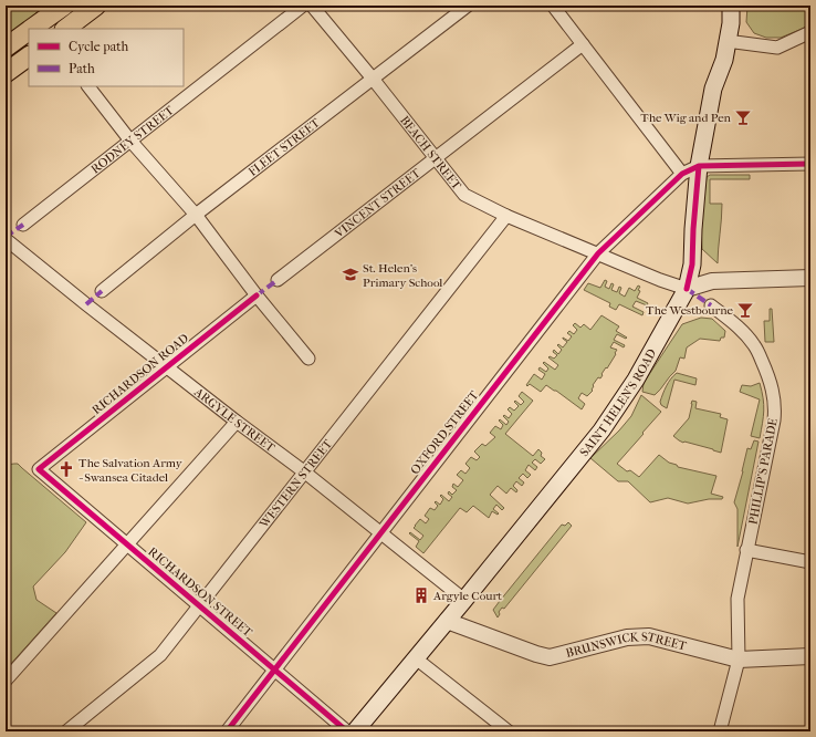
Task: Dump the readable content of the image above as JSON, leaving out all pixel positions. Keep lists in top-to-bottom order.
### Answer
{
  "streets": {
    "main road": ["SAINT HELEN'S ROAD"],
    "street": [
      "RODNEY STREET",
      "FLEET STREET",
      "BEACH STREET",
      "VINCENT STREET",
      "RICHARDSON ROAD",
      "ARGYLE STREET",
      "OXFORD STREET",
      "PHILLIP'S PARADE",
      "WESTERN STREET",
      "RICHARDSON STREET",
      "BRUNSWICK STREET"
    ]
  },
  "crossings": [
    ["FLEET STREET", "BEACH STREET"],
    ["BEACH STREET", "VINCENT STREET"],
    ["BEACH STREET", "SAINT HELEN'S ROAD"],
    ["BEACH STREET", "OXFORD STREET"],
    ["BEACH STREET", "WESTERN STREET"],
    ["RICHARDSON ROAD", "ARGYLE STREET"],
    ["RICHARDSON ROAD", "RICHARDSON STREET"],
    ["SAINT HELEN'S ROAD", "ARGYLE STREET"],
    ["SAINT HELEN'S ROAD", "OXFORD STREET"],
    ["SAINT HELEN'S ROAD", "BRUNSWICK STREET"],
    ["ARGYLE STREET", "OXFORD STREET"],
    ["ARGYLE STREET", "WESTERN STREET"],
    ["OXFORD STREET", "RICHARDSON STREET"],
    ["PHILLIP'S PARADE", "BRUNSWICK STREET"],
    ["WESTERN STREET", "RICHARDSON STREET"]
  ],
  "places": {
    "bar": ["The Wig and Pen", "The Westbourne"],
    "school or university": ["St. Helen's Primary School"],
    "church": ["The Salvation Army - Swansea Citadel"],
    "building": ["Argyle Court"]
  },
  "legend": ["Cycle path", "Path"]
}
